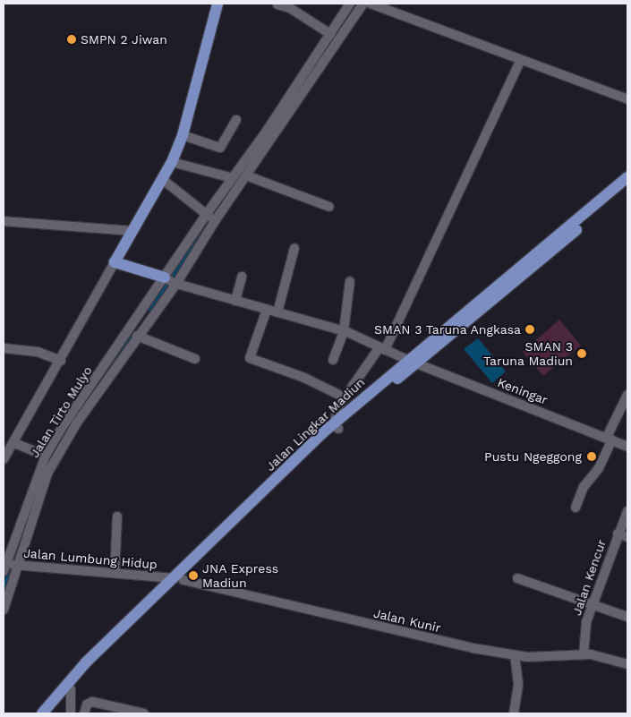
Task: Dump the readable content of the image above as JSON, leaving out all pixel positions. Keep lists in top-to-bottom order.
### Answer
{
  "streets": {
    "main road": ["Jalan Lingkar Madiun"],
    "street": [
      "Keningar",
      "Jalan Tirto Mulyo",
      "Jalan Lumbung Hidup",
      "Jalan Kencur",
      "Jalan Kunir"
    ]
  },
  "crossings": [
    ["Keningar", "Jalan Tirto Mulyo"],
    ["Keningar", "Jalan Lingkar Madiun"],
    ["Jalan Tirto Mulyo", "Jalan Lumbung Hidup"],
    ["Jalan Lingkar Madiun", "Jalan Lumbung Hidup"],
    ["Jalan Lingkar Madiun", "Jalan Kunir"],
    ["Jalan Lumbung Hidup", "Jalan Kunir"],
    ["Jalan Kencur", "Jalan Kunir"]
  ],
  "places": [
    "SMPN 2 Jiwan",
    "SMAN 3 Taruna Angkasa",
    "SMAN 3 Taruna Madiun",
    "Pustu Ngeggong",
    "JNA Express Madiun"
  ]
}
